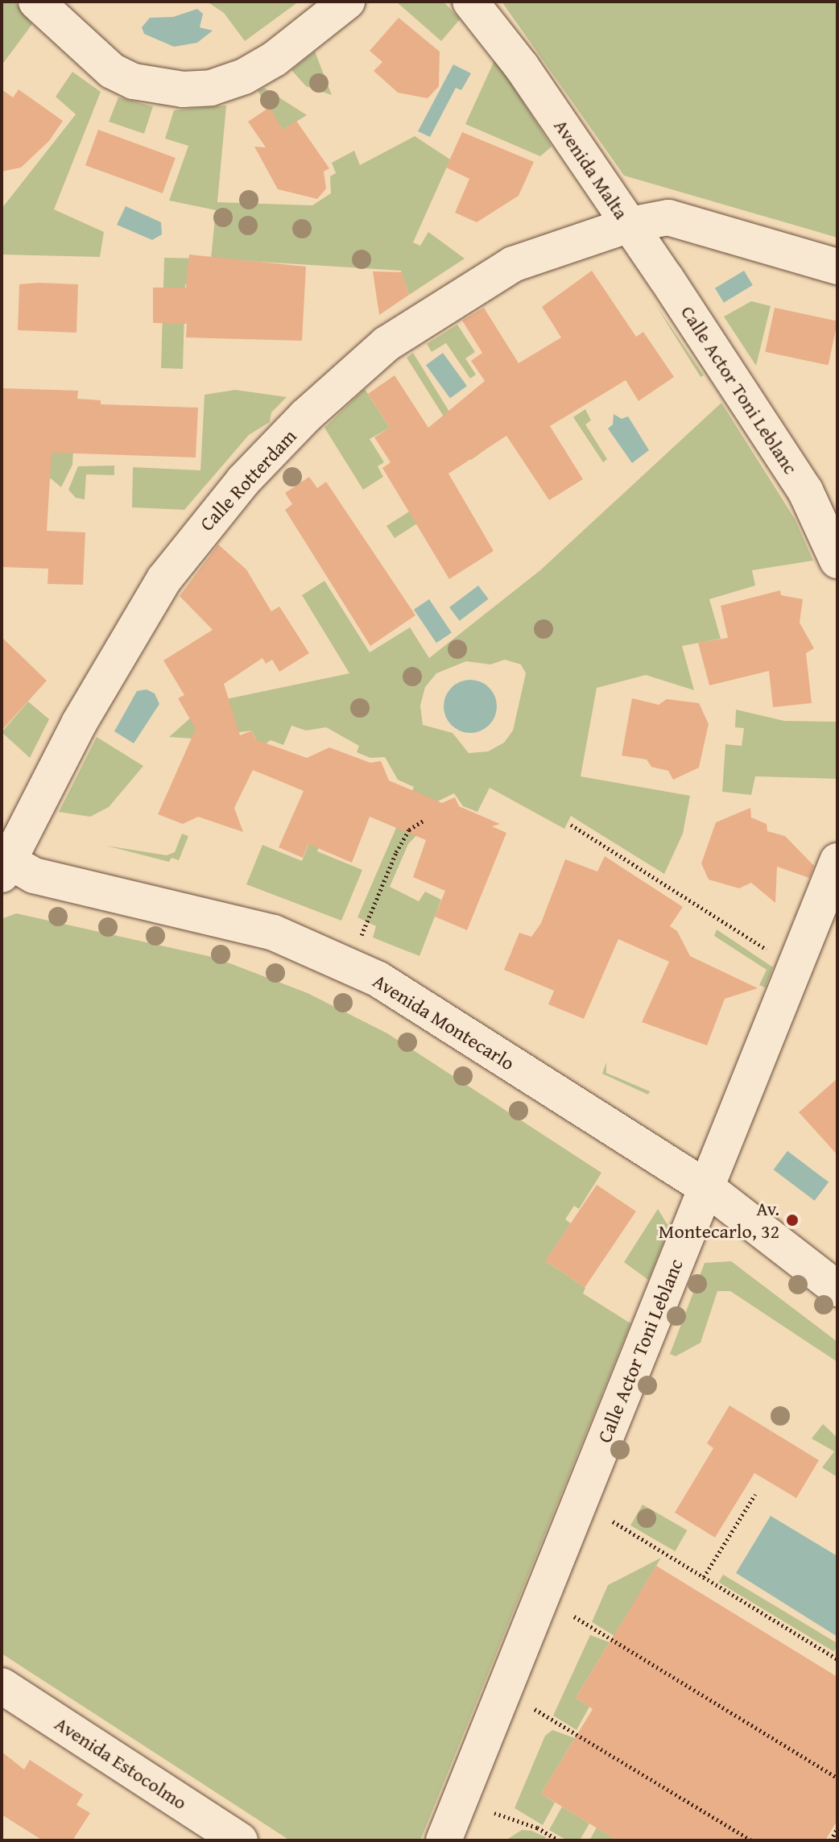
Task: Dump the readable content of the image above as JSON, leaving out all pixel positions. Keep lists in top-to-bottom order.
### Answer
{
  "streets": {
    "street": [
      "Avenida Malta",
      "Calle Actor Toni Leblanc",
      "Calle Rotterdam",
      "Avenida Montecarlo",
      "Avenida Estocolmo"
    ]
  },
  "crossings": [
    ["Avenida Malta", "Calle Actor Toni Leblanc"],
    ["Avenida Malta", "Calle Rotterdam"],
    ["Calle Actor Toni Leblanc", "Calle Rotterdam"],
    ["Calle Actor Toni Leblanc", "Avenida Montecarlo"],
    ["Calle Rotterdam", "Avenida Montecarlo"]
  ],
  "places": ["Av. Montecarlo, 32"]
}
